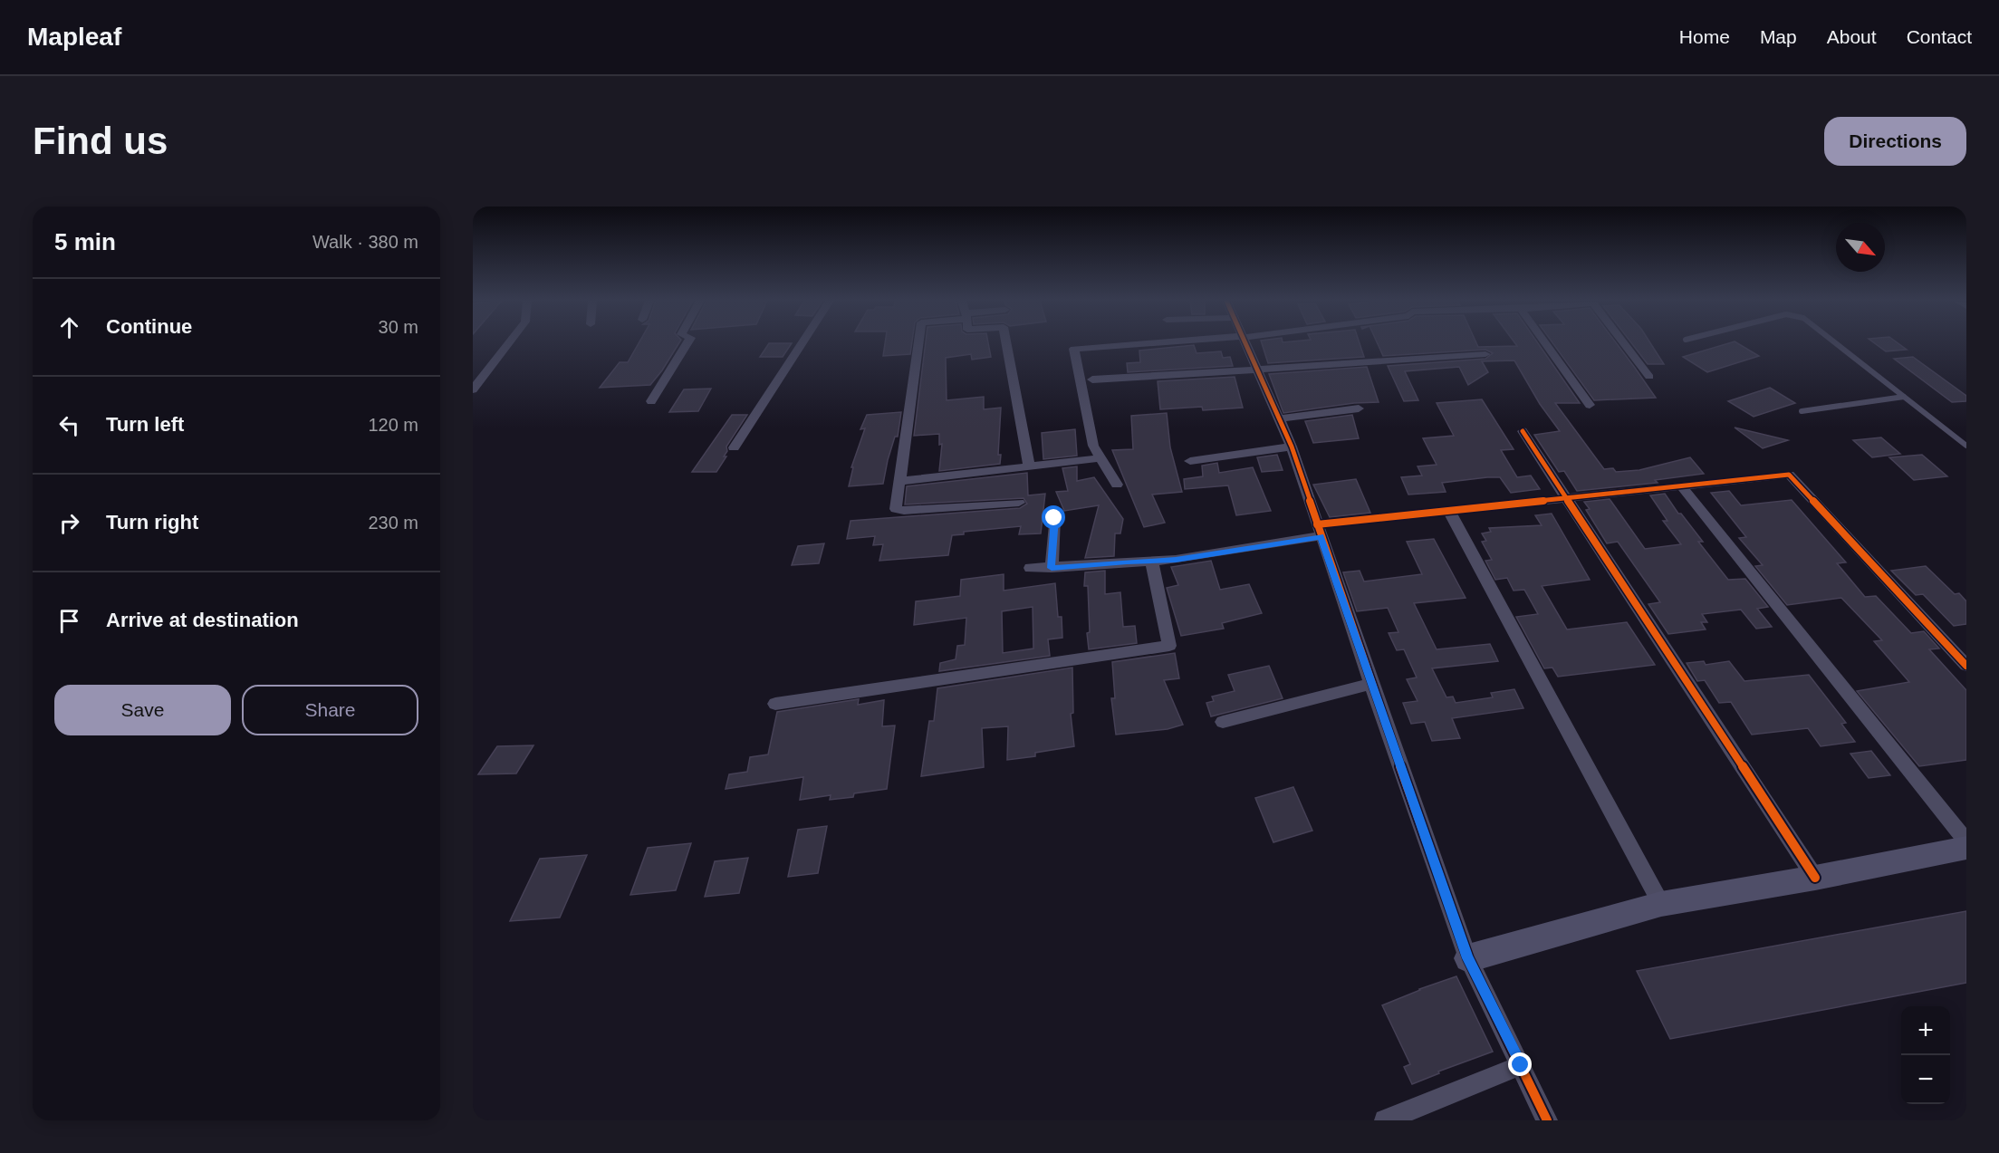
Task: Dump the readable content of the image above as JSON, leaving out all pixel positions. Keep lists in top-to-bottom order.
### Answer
{
  "north": "bottom right",
  "page": {
    "header": "Mapleaf",
    "nav": [
      "Home",
      "Map",
      "About",
      "Contact"
    ],
    "buttons": [
      "Directions",
      ["Save", "Share"]
    ],
    "title": "Find us",
    "heading": ["5 min", "Walk · 380 m"],
    "list": [
      ["Continue", "30 m"],
      ["Turn left", "120 m"],
      ["Turn right", "230 m"],
      "Arrive at destination"
    ],
    "map_buttons": ["+", "−"]
  }
}
